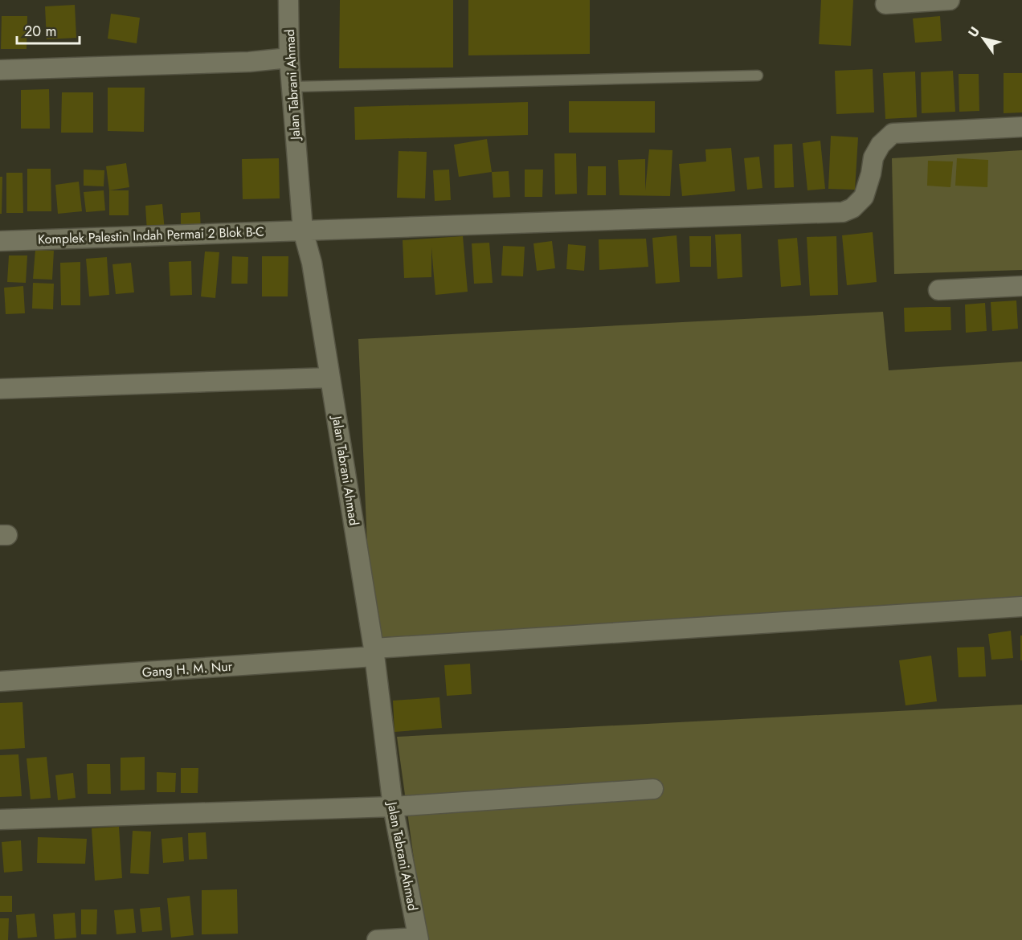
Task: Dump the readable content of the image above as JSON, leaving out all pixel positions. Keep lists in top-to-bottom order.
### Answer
{
  "streets": {
    "street": ["Jalan Tabrani Ahmad", "Komplek Palestin Indah Permai 2 Blok B-C", "Gang H. M. Nur"]
  },
  "crossings": [
    ["Jalan Tabrani Ahmad", "Komplek Palestin Indah Permai 2 Blok B-C"],
    ["Jalan Tabrani Ahmad", "Gang H. M. Nur"]
  ],
  "scale_bar": "20 m",
  "north": "top left"
}
